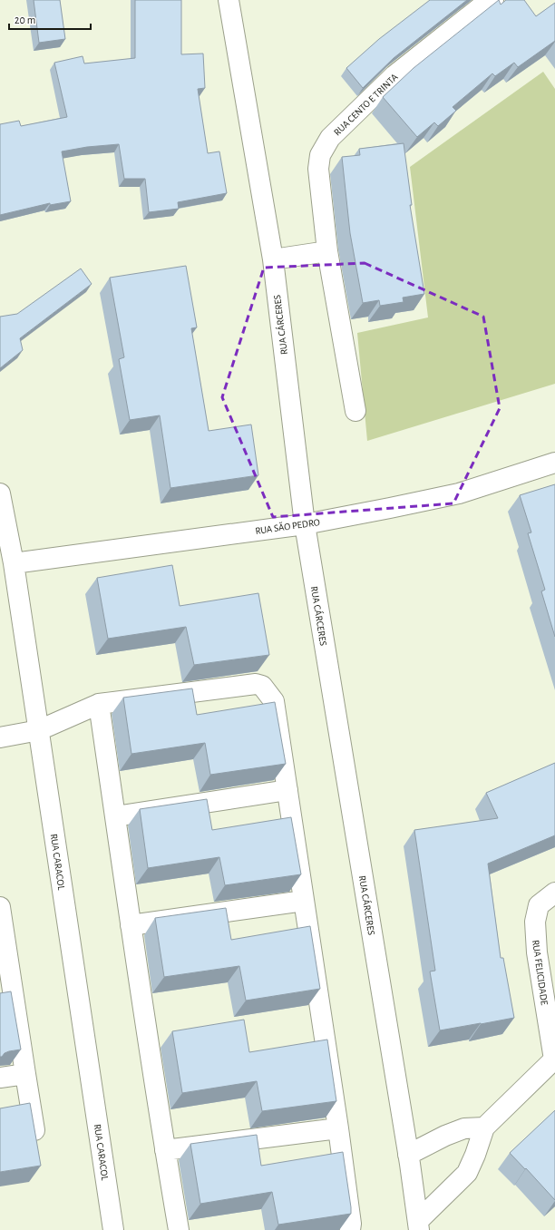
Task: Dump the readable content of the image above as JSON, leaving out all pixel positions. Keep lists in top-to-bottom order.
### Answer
{
  "streets": {
    "street": [
      "RUA CENTO E TRINTA",
      "RUA CÁRCERES",
      "RUA SÃO PEDRO",
      "RUA CARACOL",
      "RUA FELICIDADE"
    ]
  },
  "crossings": [
    ["RUA CÁRCERES", "RUA SÃO PEDRO"],
    ["RUA SÃO PEDRO", "RUA CARACOL"]
  ],
  "scale_bar": "20 m"
}
